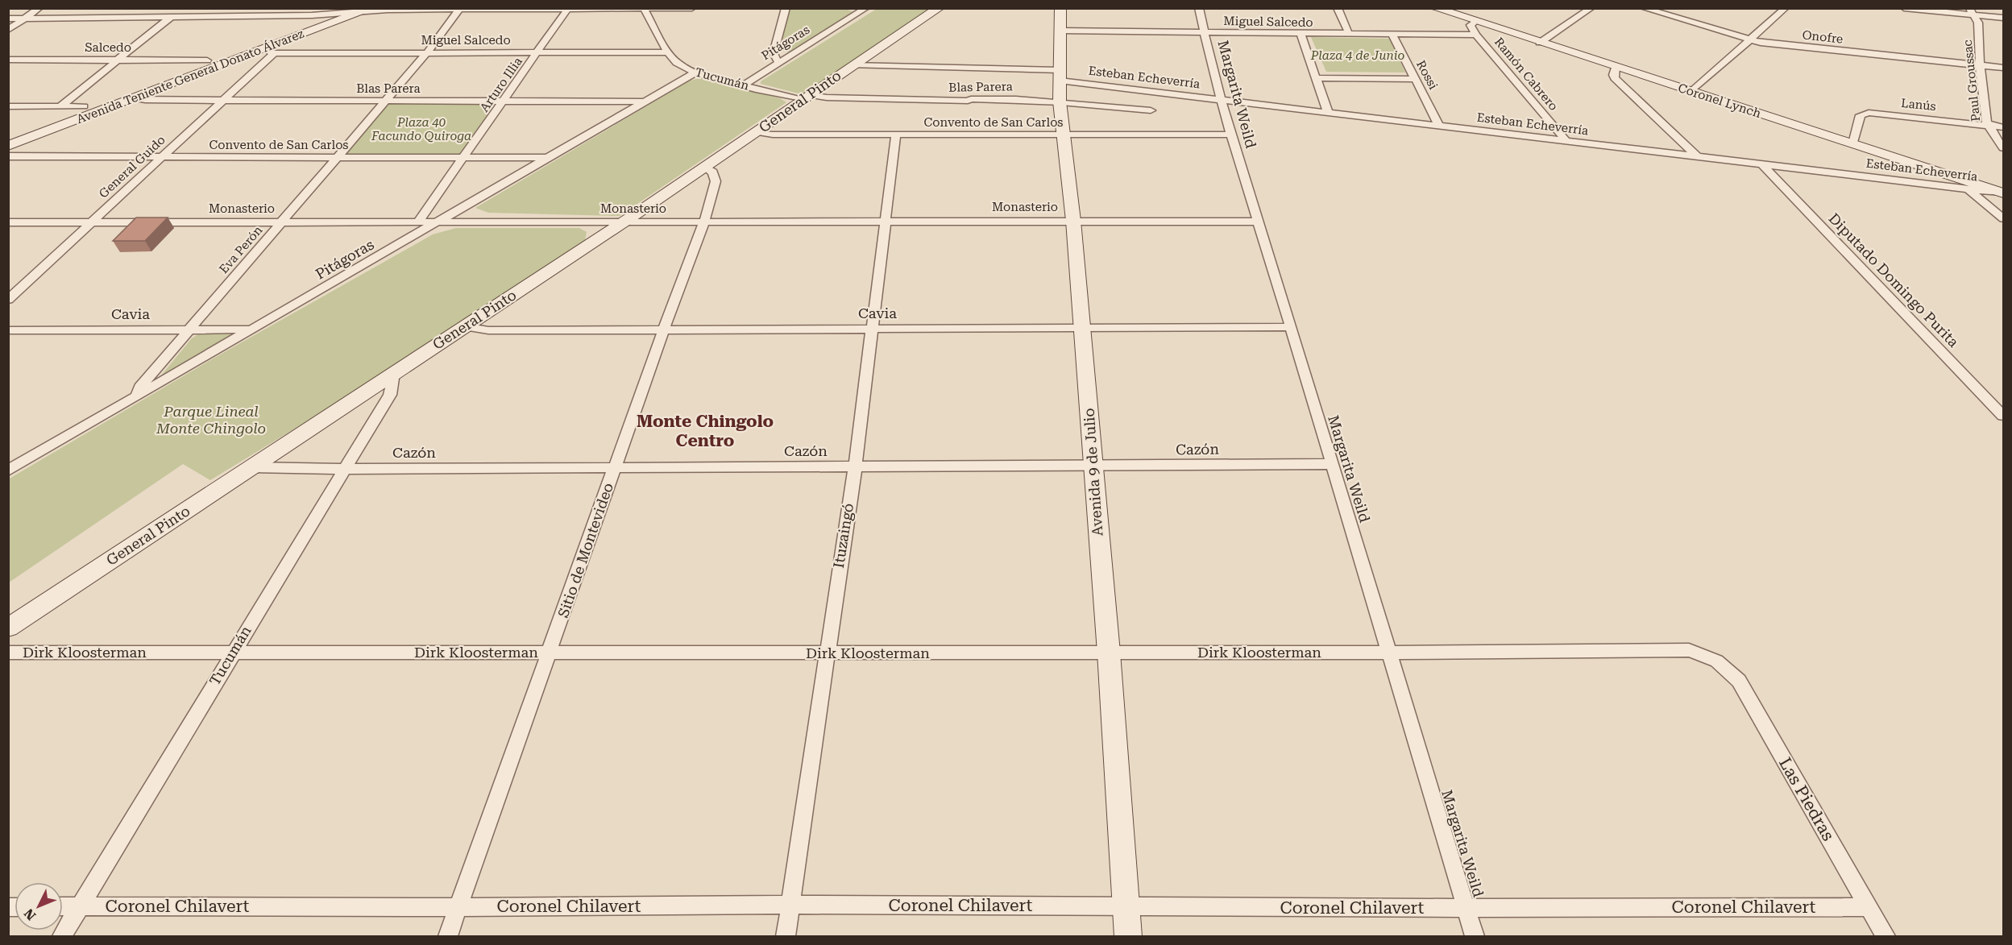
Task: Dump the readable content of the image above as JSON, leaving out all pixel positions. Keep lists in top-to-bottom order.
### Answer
{
  "streets": {
    "main road": [
      "Avenida Teniente General Donato Álvarez",
      "Coronel Lynch",
      "General Pinto",
      "Avenida 9 de Julio"
    ],
    "street": [
      "Miguel Salcedo",
      "Onofre",
      "Pitágoras",
      "Salcedo",
      "Ramón Cabrero",
      "Rossi",
      "Esteban Echeverría",
      "Tucumán",
      "Paul Groussac",
      "Arturo Illia",
      "Blas Parera",
      "Margarita Weild",
      "Lanús",
      "Convento de San Carlos",
      "General Guido",
      "Monasterio",
      "Eva Perón",
      "Diputado Domingo Purita",
      "Cavia",
      "Cazón",
      "Ituzaingó",
      "Sitio de Montevideo",
      "Dirk Kloosterman",
      "Las Piedras",
      "Coronel Chilavert"
    ]
  },
  "crossings": [
    ["Miguel Salcedo", "Ramón Cabrero"],
    ["Miguel Salcedo", "Rossi"],
    ["Miguel Salcedo", "Avenida Teniente General Donato Álvarez"],
    ["Miguel Salcedo", "Tucumán"],
    ["Miguel Salcedo", "Arturo Illia"],
    ["Miguel Salcedo", "Margarita Weild"],
    ["Miguel Salcedo", "General Guido"],
    ["Miguel Salcedo", "Eva Perón"],
    ["Miguel Salcedo", "Avenida 9 de Julio"],
    ["Onofre", "Paul Groussac"],
    ["Pitágoras", "Tucumán"],
    ["Pitágoras", "Blas Parera"],
    ["Pitágoras", "Convento de San Carlos"],
    ["Pitágoras", "Monasterio"],
    ["Pitágoras", "Eva Perón"],
    ["Pitágoras", "Cavia"],
    ["Salcedo", "Avenida Teniente General Donato Álvarez"],
    ["Ramón Cabrero", "Esteban Echeverría"],
    ["Ramón Cabrero", "Coronel Lynch"],
    ["Rossi", "Esteban Echeverría"],
    ["Avenida Teniente General Donato Álvarez", "Blas Parera"],
    ["Avenida Teniente General Donato Álvarez", "General Guido"],
    ["Esteban Echeverría", "Margarita Weild"],
    ["Esteban Echeverría", "Coronel Lynch"],
    ["Esteban Echeverría", "General Pinto"],
    ["Esteban Echeverría", "Diputado Domingo Purita"],
    ["Esteban Echeverría", "Avenida 9 de Julio"],
    ["Tucumán", "Blas Parera"],
    ["Tucumán", "General Pinto"],
    ["Tucumán", "Cazón"],
    ["Tucumán", "Dirk Kloosterman"],
    ["Tucumán", "Coronel Chilavert"],
    ["Paul Groussac", "Lanús"],
    ["Arturo Illia", "Blas Parera"],
    ["Arturo Illia", "Convento de San Carlos"],
    ["Arturo Illia", "Monasterio"],
    ["Blas Parera", "General Pinto"],
    ["Blas Parera", "General Guido"],
    ["Blas Parera", "Eva Perón"],
    ["Blas Parera", "Avenida 9 de Julio"],
    ["Margarita Weild", "Convento de San Carlos"],
    ["Margarita Weild", "Monasterio"],
    ["Margarita Weild", "Cavia"],
    ["Margarita Weild", "Cazón"],
    ["Margarita Weild", "Dirk Kloosterman"],
    ["Margarita Weild", "Coronel Chilavert"],
    ["Coronel Lynch", "Lanús"],
    ["General Pinto", "Convento de San Carlos"],
    ["General Pinto", "Monasterio"],
    ["General Pinto", "Cavia"],
    ["General Pinto", "Cazón"],
    ["General Pinto", "Sitio de Montevideo"],
    ["Convento de San Carlos", "General Guido"],
    ["Convento de San Carlos", "Eva Perón"],
    ["Convento de San Carlos", "Avenida 9 de Julio"],
    ["Convento de San Carlos", "Ituzaingó"],
    ["General Guido", "Monasterio"],
    ["Monasterio", "Eva Perón"],
    ["Monasterio", "Avenida 9 de Julio"],
    ["Monasterio", "Ituzaingó"],
    ["Monasterio", "Sitio de Montevideo"],
    ["Eva Perón", "Cavia"],
    ["Cavia", "Avenida 9 de Julio"],
    ["Cavia", "Ituzaingó"],
    ["Cavia", "Sitio de Montevideo"],
    ["Cazón", "Avenida 9 de Julio"],
    ["Cazón", "Ituzaingó"],
    ["Cazón", "Sitio de Montevideo"],
    ["Avenida 9 de Julio", "Dirk Kloosterman"],
    ["Avenida 9 de Julio", "Coronel Chilavert"],
    ["Ituzaingó", "Dirk Kloosterman"],
    ["Ituzaingó", "Coronel Chilavert"],
    ["Sitio de Montevideo", "Dirk Kloosterman"],
    ["Sitio de Montevideo", "Coronel Chilavert"],
    ["Dirk Kloosterman", "Las Piedras"],
    ["Las Piedras", "Coronel Chilavert"]
  ],
  "districts": ["Monte Chingolo Centro"],
  "parks": ["Plaza 4 de Junio", "Plaza 40 Facundo Quiroga", "Parque Lineal Monte Chingolo"],
  "north": "bottom left"
}
